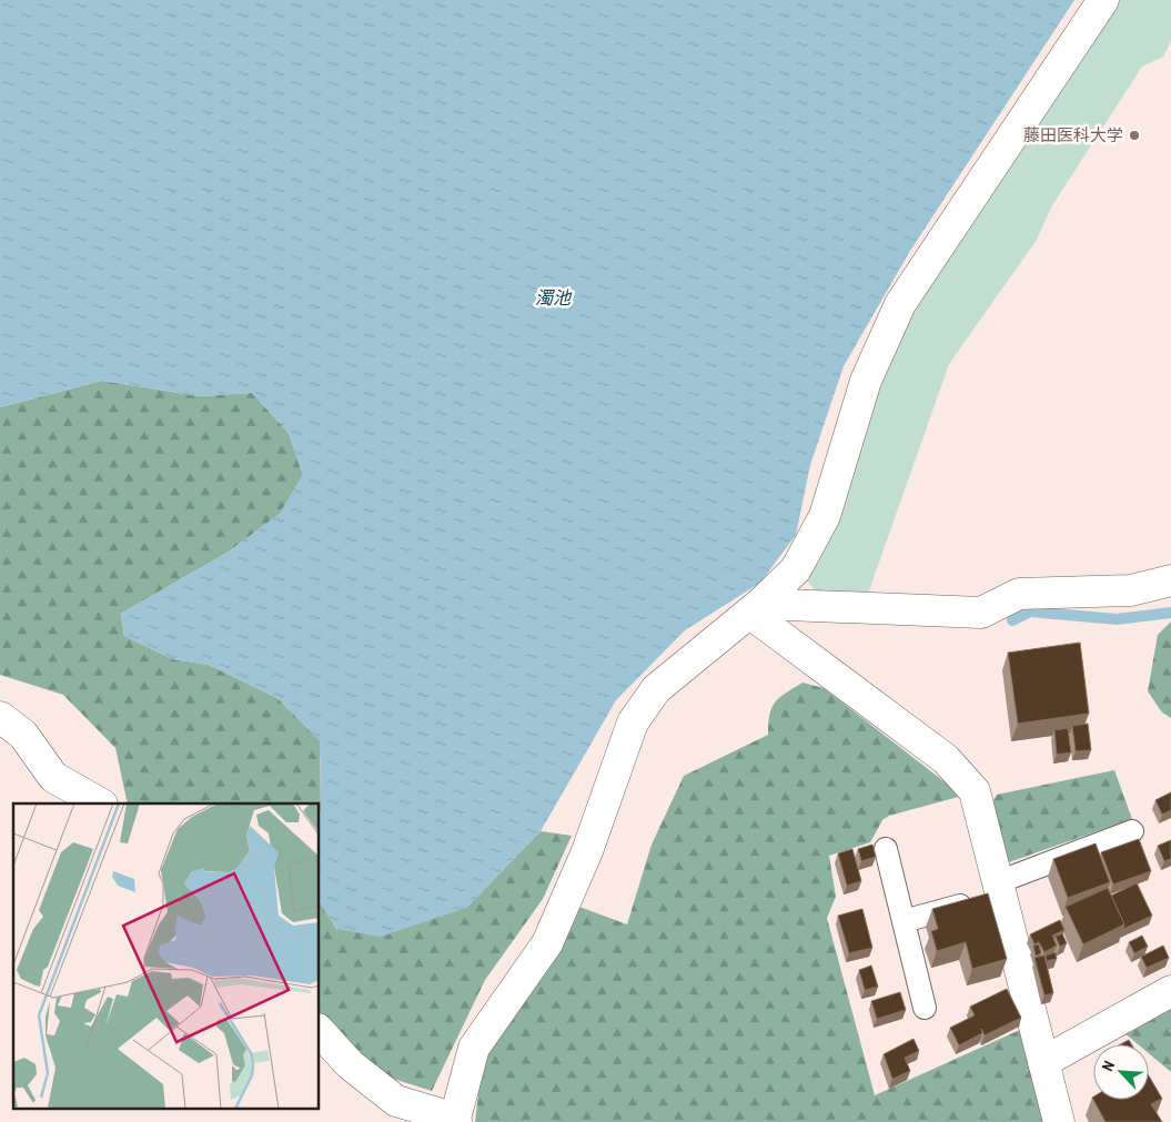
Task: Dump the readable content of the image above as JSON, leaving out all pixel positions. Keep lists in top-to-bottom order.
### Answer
{
  "water": ["濁池"],
  "places": ["藤田医科大学"],
  "north": "top left"
}
